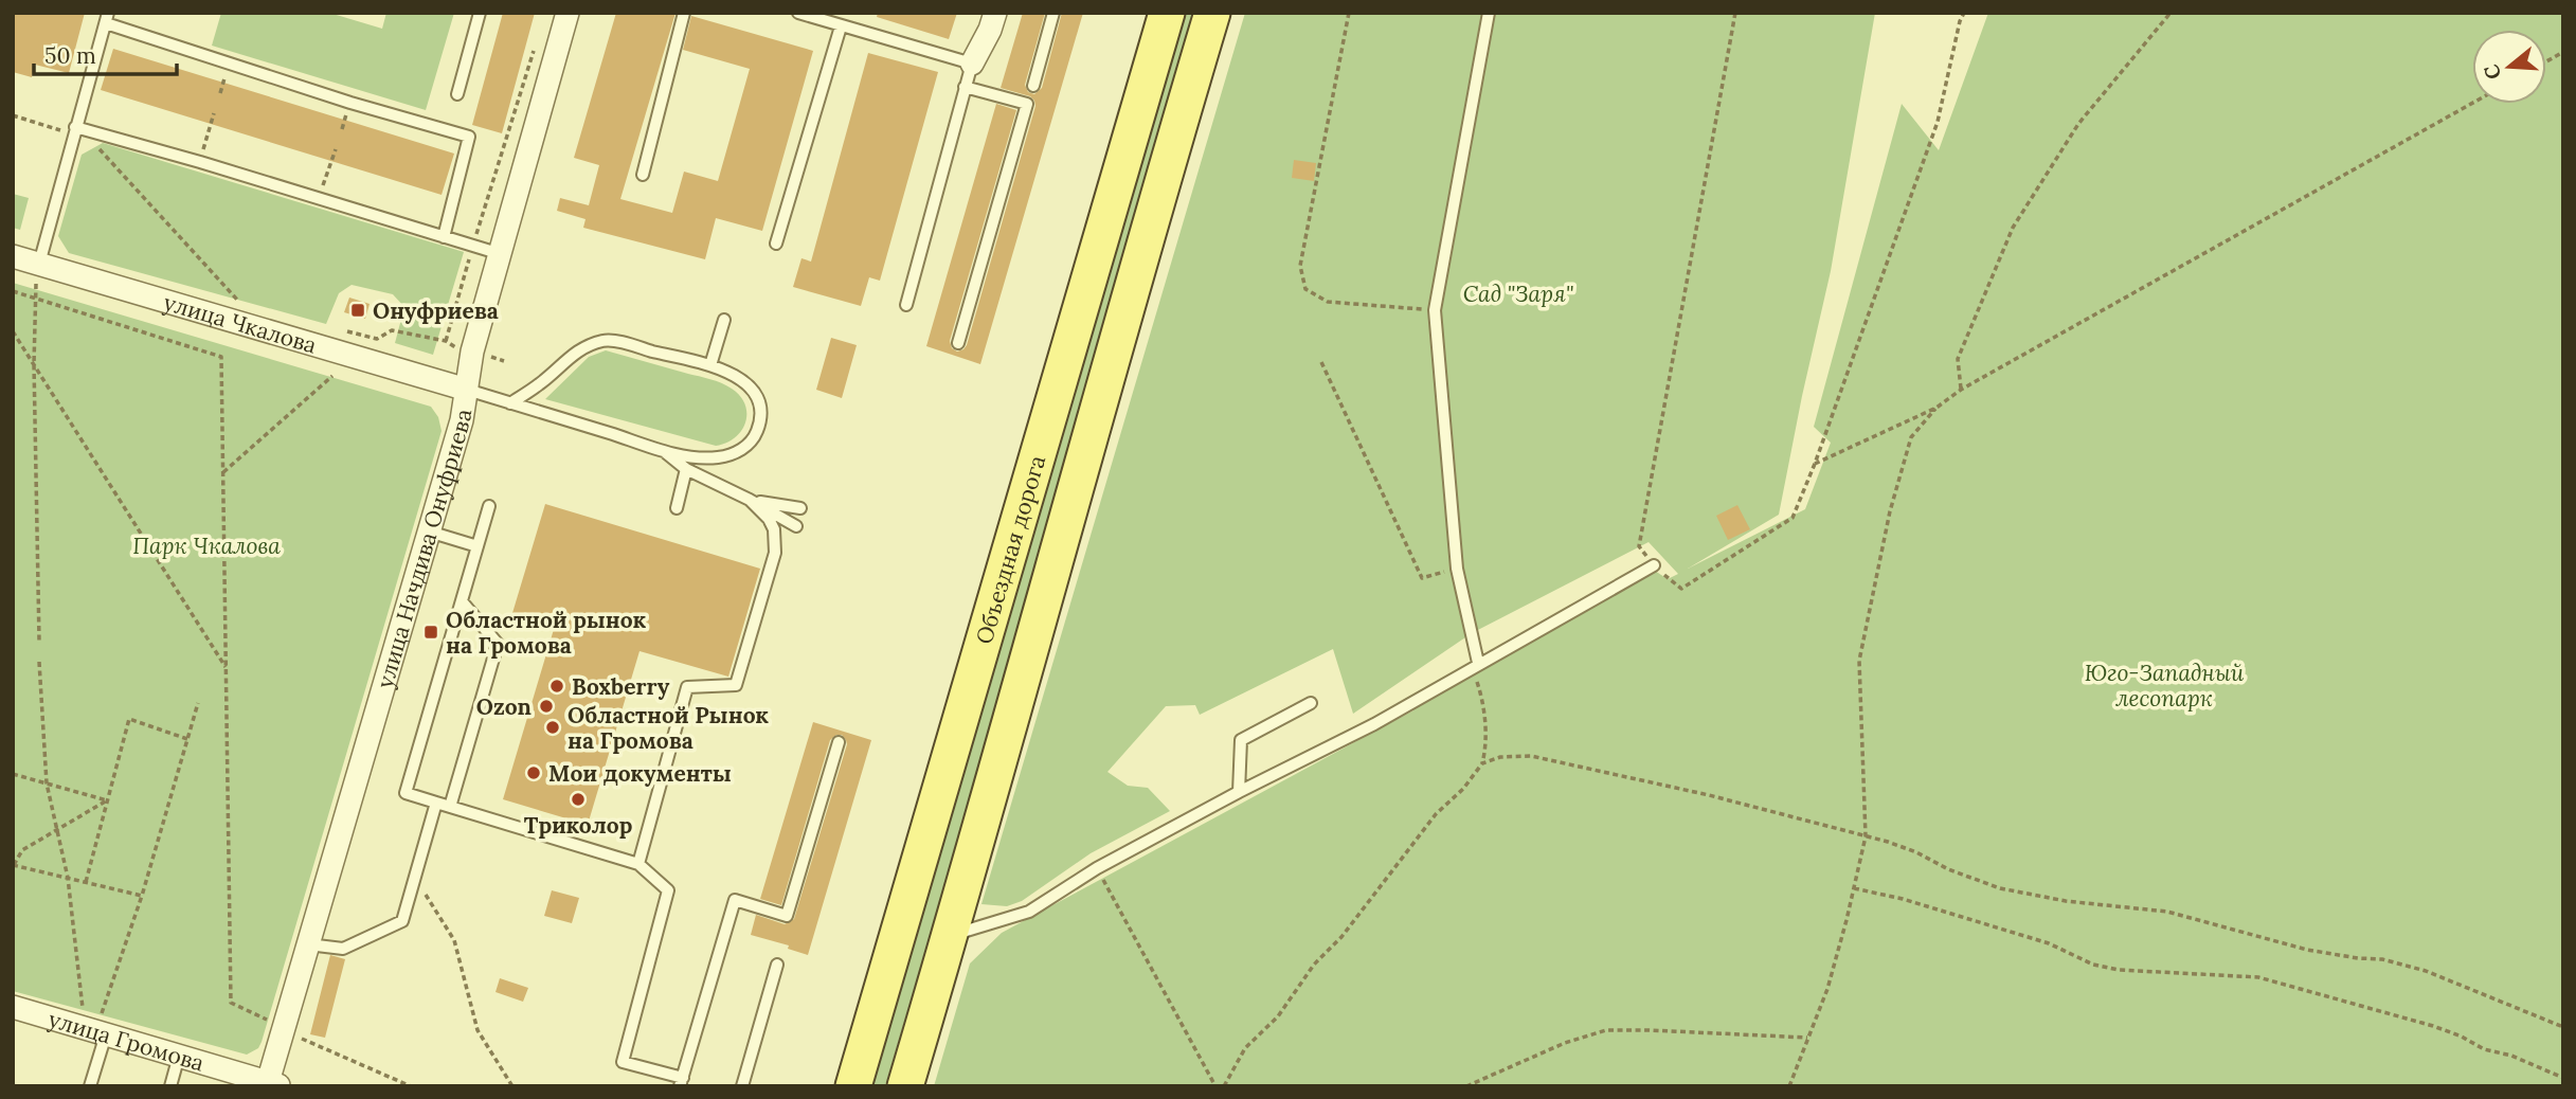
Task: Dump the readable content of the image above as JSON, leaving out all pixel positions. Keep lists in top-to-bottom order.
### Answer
{
  "streets": {
    "main road": ["Объездная дорога"],
    "street": ["улица Чкалова", "улица Начдива Онуфриева", "улица Громова"]
  },
  "crossings": [
    ["улица Чкалова", "улица Начдива Онуфриева"],
    ["улица Начдива Онуфриева", "улица Громова"]
  ],
  "parks": ["Сад \"Заря\"", "Парк Чкалова", "Юго-Западный лесопарк"],
  "places": {
    "transit": ["Онуфриева", "Областной рынок на Громова"],
    "other": [
      "Boxberry",
      "Ozon",
      "Областной Рынок на Громова",
      "Мои документы",
      "Триколор"
    ]
  },
  "scale_bar": "50 m",
  "north": "left"
}
